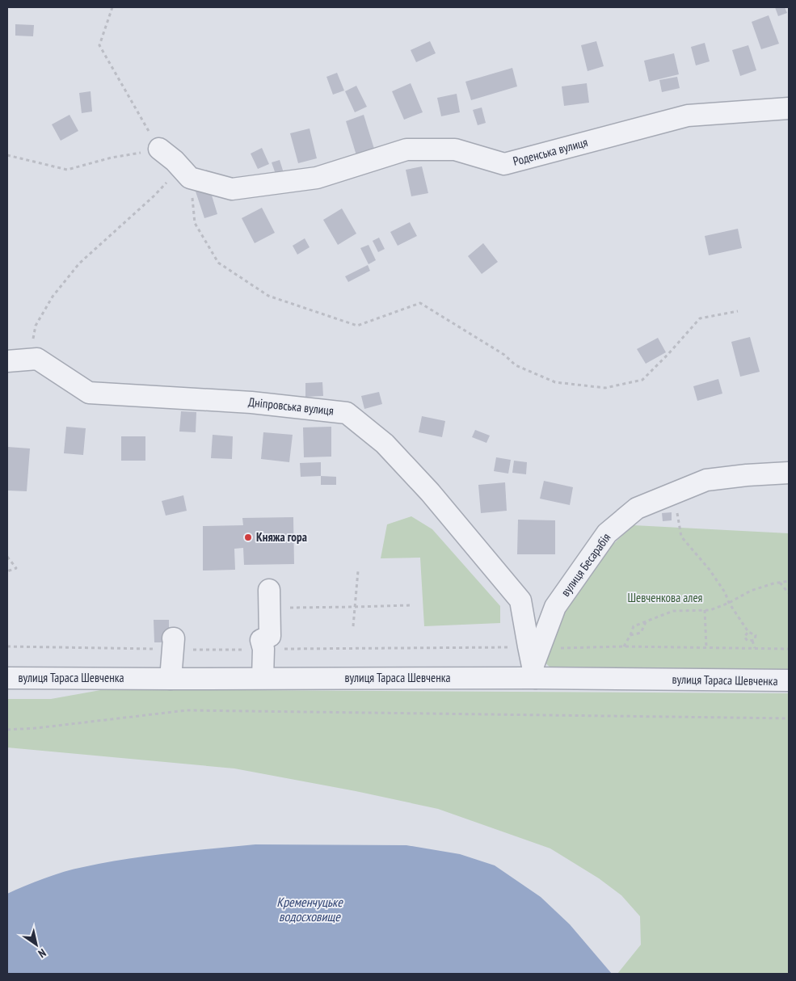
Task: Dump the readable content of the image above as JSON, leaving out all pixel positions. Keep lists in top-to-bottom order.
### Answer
{
  "streets": {
    "street": [
      "Роденська вулиця",
      "Дніпровська вулиця",
      "вулиця Бесарабія",
      "вулиця Тараса Шевченка"
    ]
  },
  "crossings": [
    ["Дніпровська вулиця", "вулиця Бесарабія"],
    ["Дніпровська вулиця", "вулиця Тараса Шевченка"],
    ["вулиця Бесарабія", "вулиця Тараса Шевченка"]
  ],
  "water": ["Кременчуцьке водосховище"],
  "parks": ["Шевченкова алея"],
  "places": ["Княжа гора"],
  "north": "bottom right"
}
